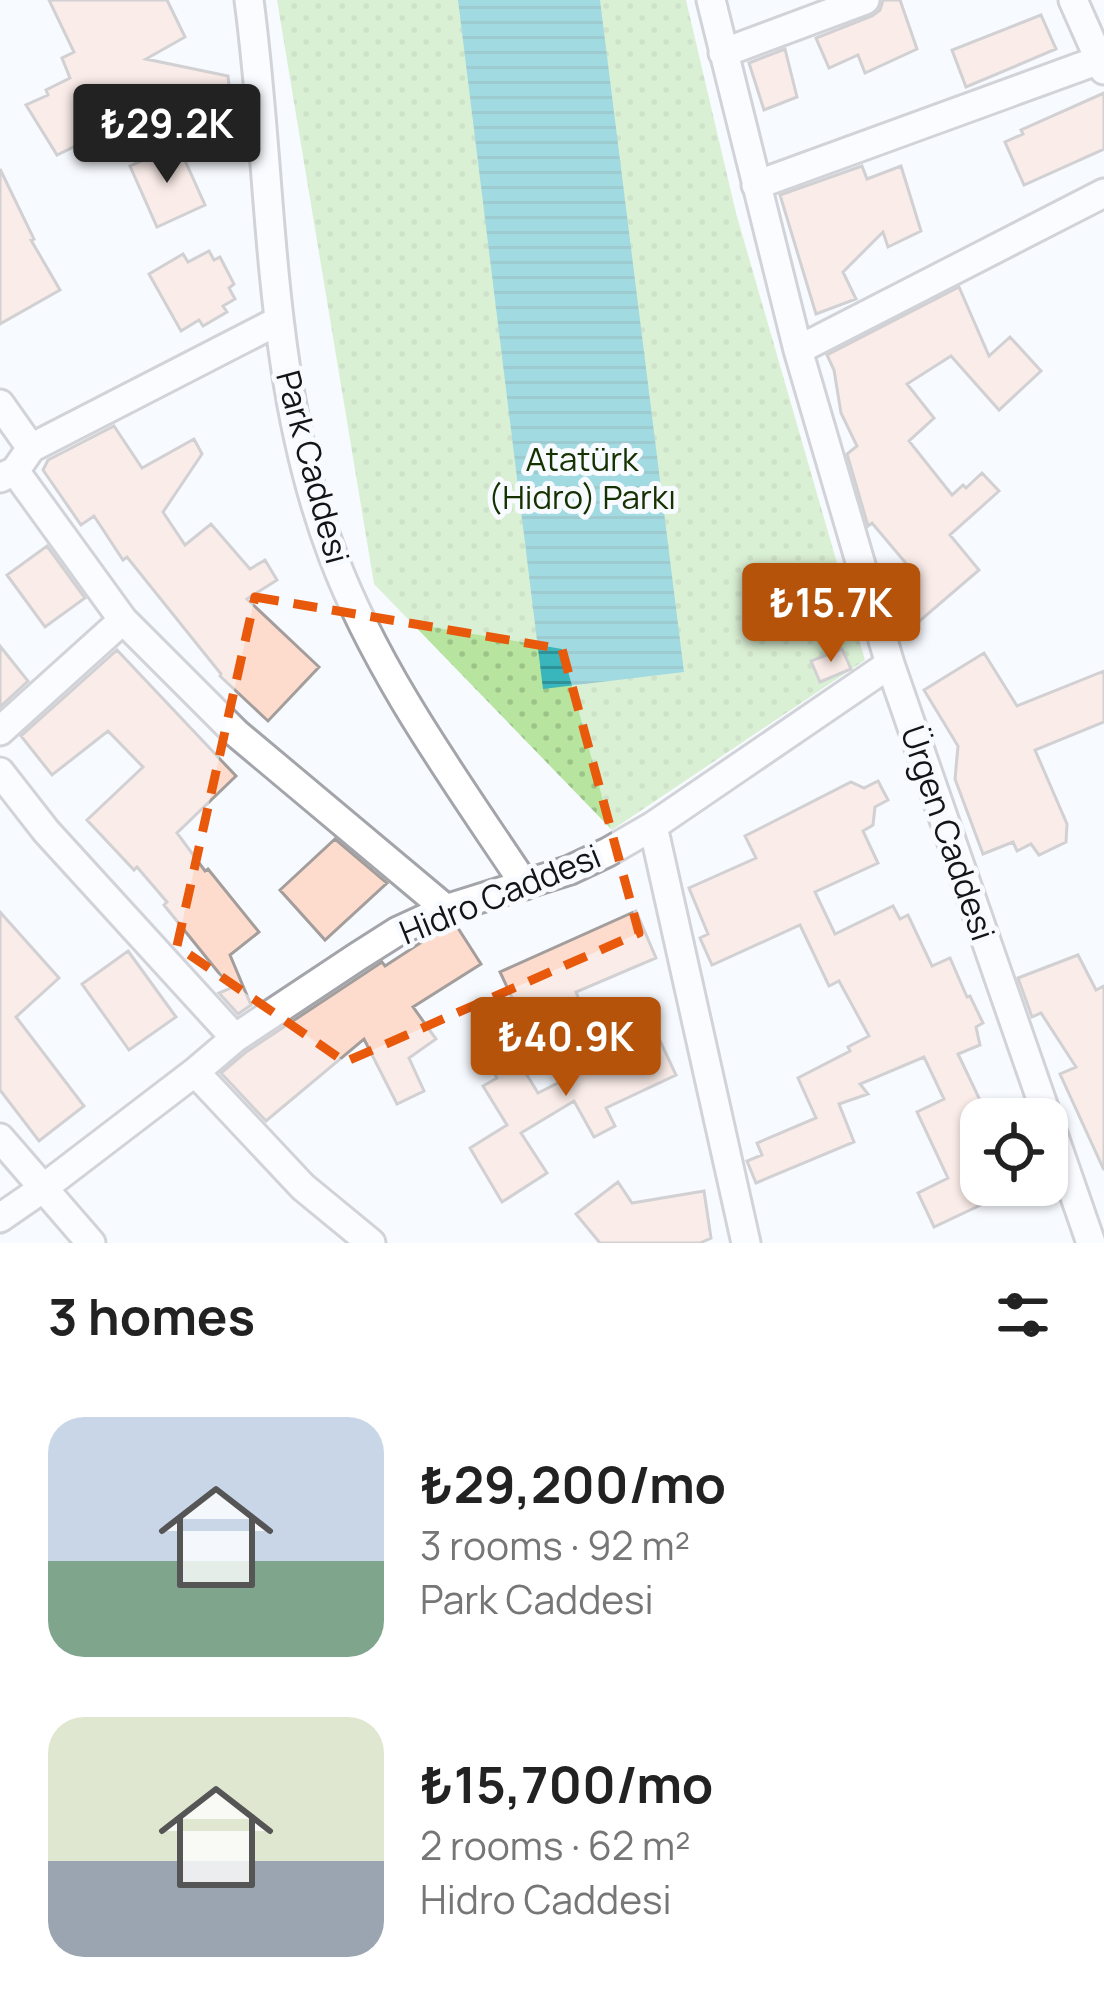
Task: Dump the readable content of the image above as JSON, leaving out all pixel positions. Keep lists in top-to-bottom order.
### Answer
{
  "streets": {
    "street": ["Park Caddesi", "Ürgen Caddesi", "Hidro Caddesi"]
  },
  "crossings": [
    ["Park Caddesi", "Hidro Caddesi"],
    ["Ürgen Caddesi", "Hidro Caddesi"]
  ],
  "parks": ["Atatürk (Hidro) Parkı"],
  "page": {
    "price": ["₺29.2K", "₺15.7K", "₺40.9K"],
    "heading": "3 homes",
    "list": [
      {
        "name": "₺29,200/mo",
        "note": "3 rooms · 92 m² · Park Caddesi"
      },
      {
        "name": "₺15,700/mo",
        "note": "2 rooms · 62 m² · Hidro Caddesi"
      }
    ]
  }
}
